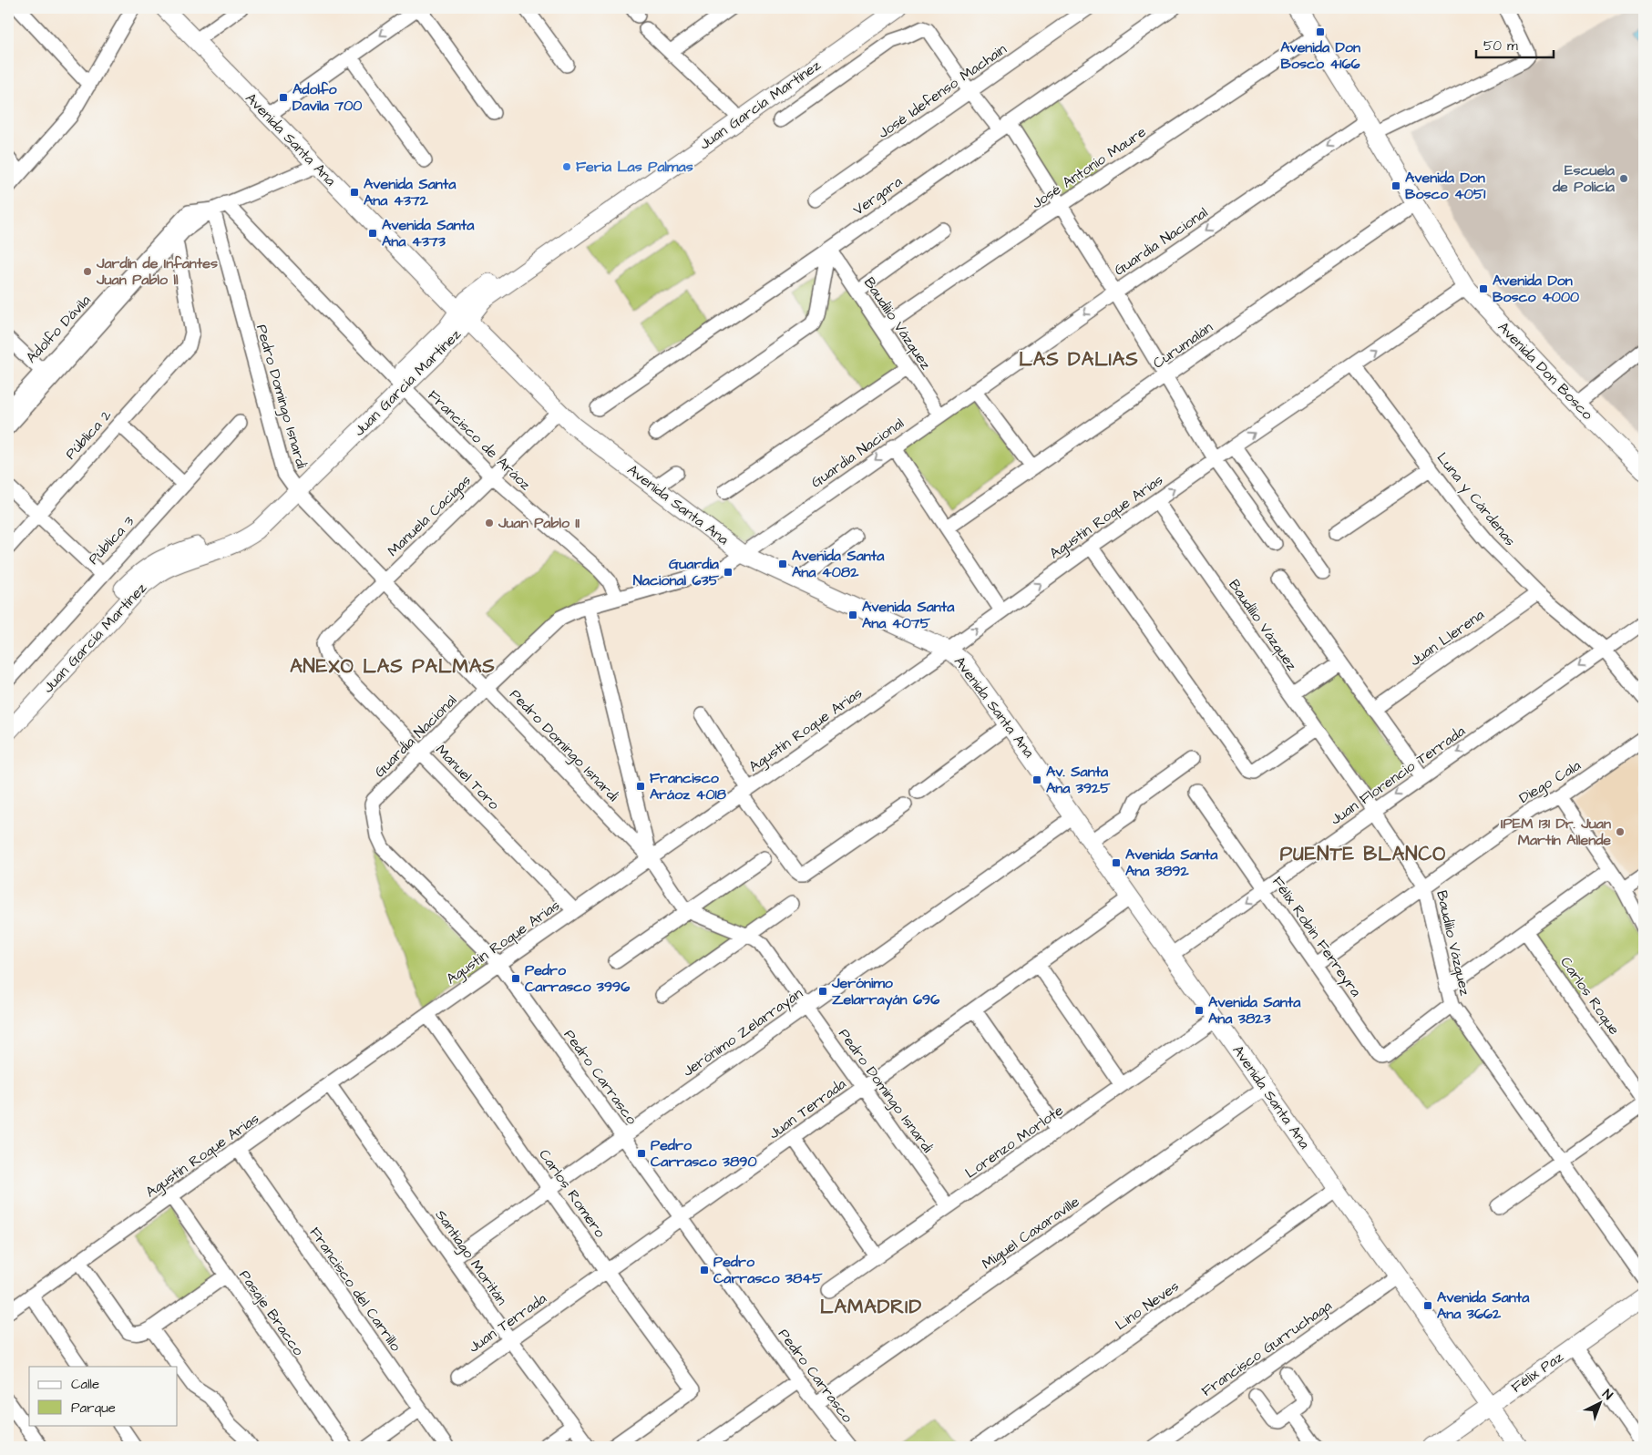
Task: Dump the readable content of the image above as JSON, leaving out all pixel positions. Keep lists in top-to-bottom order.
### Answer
{
  "streets": {
    "main road": [
      "Juan García Martínez",
      "Avenida Santa Ana",
      "Avenida Don Bosco",
      "Félix Paz"
    ],
    "street": [
      "José Idefenso Machain",
      "José Antonio Maure",
      "Vergara",
      "Guardia Nacional",
      "Baudilio Vázquez",
      "Adolfo Dávila",
      "Curumalán",
      "Pedro Domingo Isnardi",
      "Pública 2",
      "Francisco de Aráoz",
      "Luna y Cárdenas",
      "Manuela Cacigas",
      "Agustín Roque Arias",
      "Pública 3",
      "Juan Llerena",
      "Juan Florencio Terrada",
      "Manuel Toro",
      "Diego Cala",
      "Félix Robin Ferreyra",
      "Carlos Roque",
      "Jerónimo Zelarrayán",
      "Pedro Carrasco",
      "Juan Terrada",
      "Lorenzo Morlote",
      "Carlos Romero",
      "Miguel Caxaraville",
      "Santiago Moritán",
      "Francisco del Carrillo",
      "Lino Neves",
      "Pasaje Bracco",
      "Francisco Gurruchaga"
    ]
  },
  "crossings": [
    ["Juan García Martínez", "Avenida Santa Ana"],
    ["Juan García Martínez", "Pedro Domingo Isnardi"],
    ["Juan García Martínez", "Francisco de Aráoz"],
    ["Avenida Santa Ana", "Guardia Nacional"],
    ["Avenida Santa Ana", "Adolfo Dávila"],
    ["Avenida Santa Ana", "Manuela Cacigas"],
    ["Avenida Santa Ana", "Agustín Roque Arias"],
    ["Avenida Santa Ana", "Juan Florencio Terrada"],
    ["Avenida Santa Ana", "Jerónimo Zelarrayán"],
    ["Avenida Santa Ana", "Juan Terrada"],
    ["Avenida Santa Ana", "Lorenzo Morlote"],
    ["Avenida Santa Ana", "Miguel Caxaraville"],
    ["Avenida Santa Ana", "Lino Neves"],
    ["Avenida Santa Ana", "Francisco Gurruchaga"],
    ["Avenida Santa Ana", "Félix Paz"],
    ["José Antonio Maure", "Baudilio Vázquez"],
    ["José Antonio Maure", "Avenida Don Bosco"],
    ["Vergara", "Baudilio Vázquez"],
    ["Guardia Nacional", "Baudilio Vázquez"],
    ["Guardia Nacional", "Avenida Don Bosco"],
    ["Guardia Nacional", "Pedro Domingo Isnardi"],
    ["Guardia Nacional", "Francisco de Aráoz"],
    ["Guardia Nacional", "Manuel Toro"],
    ["Guardia Nacional", "Pedro Carrasco"],
    ["Baudilio Vázquez", "Agustín Roque Arias"],
    ["Baudilio Vázquez", "Juan Florencio Terrada"],
    ["Baudilio Vázquez", "Diego Cala"],
    ["Baudilio Vázquez", "Félix Robin Ferreyra"],
    ["Adolfo Dávila", "Pedro Domingo Isnardi"],
    ["Adolfo Dávila", "Francisco de Aráoz"],
    ["Curumalán", "Avenida Don Bosco"],
    ["Avenida Don Bosco", "Agustín Roque Arias"],
    ["Pedro Domingo Isnardi", "Manuela Cacigas"],
    ["Pedro Domingo Isnardi", "Agustín Roque Arias"],
    ["Pedro Domingo Isnardi", "Jerónimo Zelarrayán"],
    ["Pedro Domingo Isnardi", "Juan Terrada"],
    ["Pedro Domingo Isnardi", "Lorenzo Morlote"],
    ["Francisco de Aráoz", "Manuela Cacigas"],
    ["Luna y Cárdenas", "Agustín Roque Arias"],
    ["Luna y Cárdenas", "Juan Llerena"],
    ["Luna y Cárdenas", "Juan Florencio Terrada"],
    ["Manuela Cacigas", "Manuel Toro"],
    ["Agustín Roque Arias", "Manuel Toro"],
    ["Agustín Roque Arias", "Pedro Carrasco"],
    ["Agustín Roque Arias", "Carlos Romero"],
    ["Agustín Roque Arias", "Santiago Moritán"],
    ["Agustín Roque Arias", "Francisco del Carrillo"],
    ["Agustín Roque Arias", "Pasaje Bracco"],
    ["Juan Florencio Terrada", "Félix Robin Ferreyra"],
    ["Diego Cala", "Félix Robin Ferreyra"],
    ["Jerónimo Zelarrayán", "Pedro Carrasco"],
    ["Jerónimo Zelarrayán", "Carlos Romero"],
    ["Jerónimo Zelarrayán", "Santiago Moritán"],
    ["Pedro Carrasco", "Juan Terrada"],
    ["Pedro Carrasco", "Miguel Caxaraville"],
    ["Juan Terrada", "Carlos Romero"],
    ["Juan Terrada", "Santiago Moritán"]
  ],
  "one_way": ["Juan Florencio Terrada"],
  "districts": [
    "LAS DALIAS",
    "ANEXO LAS PALMAS",
    "PUENTE BLANCO",
    "LAMADRID"
  ],
  "places": {
    "transit": [
      "Avenida Don Bosco 4166",
      "Adolfo Davila 700",
      "Avenida Don Bosco 4051",
      "Avenida Santa Ana 4372",
      "Avenida Santa Ana 4373",
      "Avenida Don Bosco 4000",
      "Avenida Santa Ana 4082",
      "Guardia Nacional 635",
      "Avenida Santa Ana 4075",
      "Av. Santa Ana 3925",
      "Francisco Aráoz 4018",
      "Avenida Santa Ana 3892",
      "Pedro Carrasco 3996",
      "Jerónimo Zelarrayán 696",
      "Avenida Santa Ana 3823",
      "Pedro Carrasco 3890",
      "Pedro Carrasco 3845",
      "Avenida Santa Ana 3662"
    ],
    "other": [
      "Feria Las Palmas",
      "Escuela de Policía",
      "Jardín de Infantes Juan Pablo ll",
      "Juan Pablo II",
      "IPEM 131 Dr. Juan Martín Allende"
    ]
  },
  "legend": ["Calle", "Parque"],
  "scale_bar": "50 m",
  "north": "top right"
}
